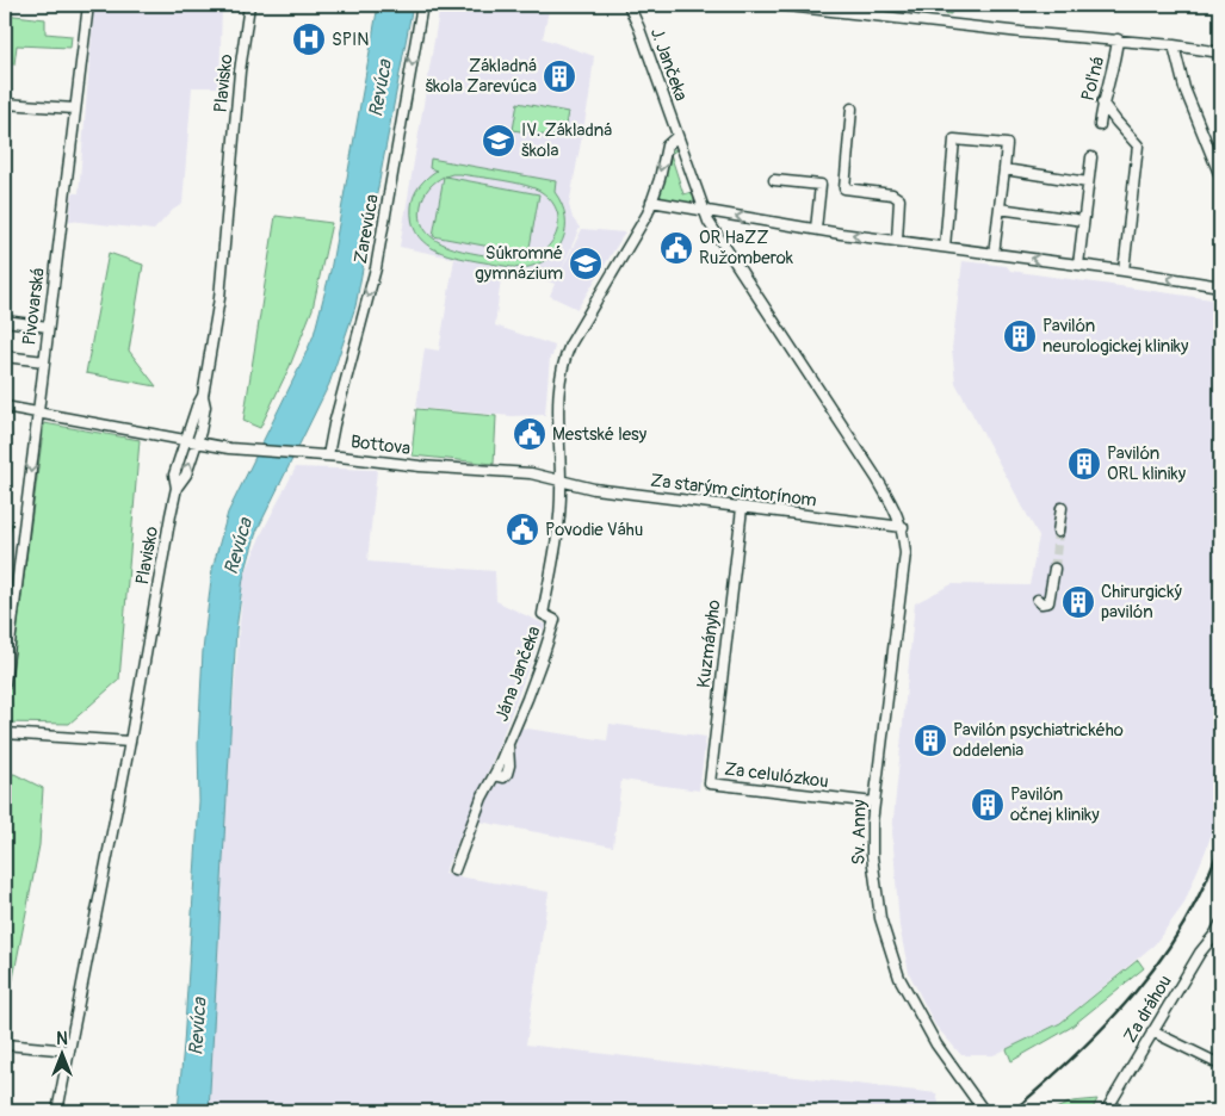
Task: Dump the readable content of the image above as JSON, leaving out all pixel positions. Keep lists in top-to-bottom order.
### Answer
{
  "streets": {
    "street": [
      "J. Jančeka",
      "Poľná",
      "Plavisko",
      "Zarevúca",
      "Pivovarská",
      "Bottova",
      "Za starým cintorínom",
      "Kuzmányho",
      "Jána Jančeka",
      "Za celulózkou",
      "Sv. Anny",
      "Za dráhou"
    ]
  },
  "crossings": [
    ["J. Jančeka", "Sv. Anny"],
    ["Plavisko", "Bottova"],
    ["Zarevúca", "Bottova"],
    ["Pivovarská", "Bottova"],
    ["Bottova", "Za starým cintorínom"],
    ["Bottova", "Jána Jančeka"],
    ["Za starým cintorínom", "Kuzmányho"],
    ["Za starým cintorínom", "Jána Jančeka"],
    ["Za starým cintorínom", "Sv. Anny"],
    ["Kuzmányho", "Za celulózkou"],
    ["Za celulózkou", "Sv. Anny"]
  ],
  "one_way": ["Zarevúca", "Pivovarská"],
  "water": ["Revúca"],
  "places": {
    "hospital": ["SPIN"],
    "building": [
      "Základná škola Zarevúca",
      "Pavilón neurologickej kliniky",
      "Pavilón ORL kliniky",
      "Chirurgický pavilón",
      "Pavilón psychiatrického oddelenia",
      "Pavilón očnej kliniky"
    ],
    "school or university": ["IV. Základná škola", "Súkromné gymnázium"],
    "public building": ["OR HaZZ Ružomberok", "Mestské lesy", "Povodie Váhu"]
  },
  "north": "top"
}
